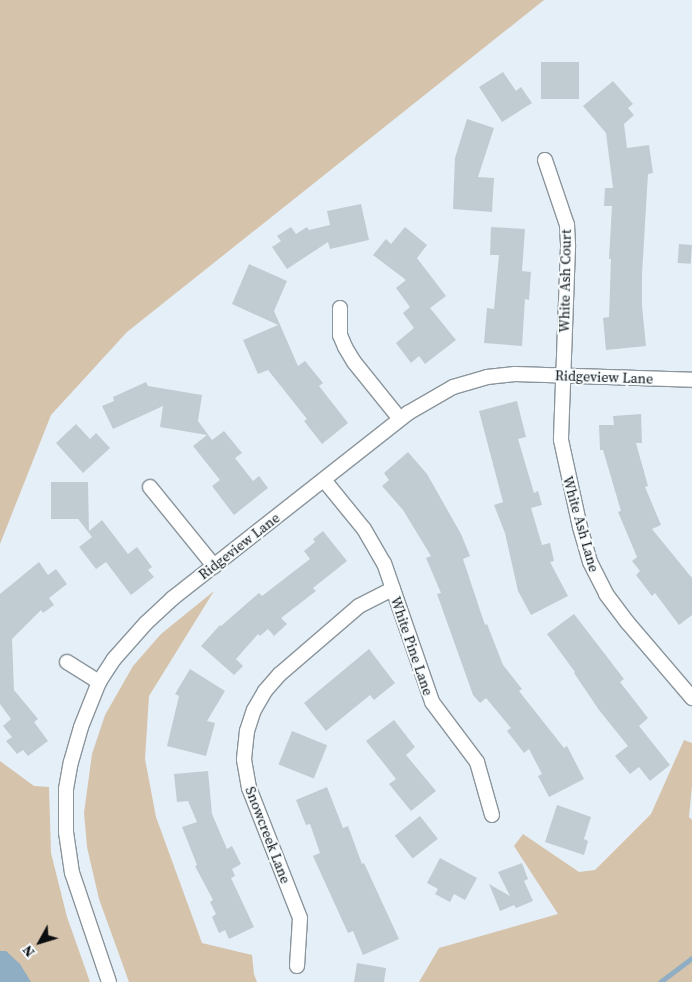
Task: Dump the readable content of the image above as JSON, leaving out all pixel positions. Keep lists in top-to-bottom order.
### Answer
{
  "streets": {
    "street": [
      "White Ash Court",
      "Ridgeview Lane",
      "White Ash Lane",
      "White Pine Lane",
      "Snowcreek Lane"
    ]
  },
  "crossings": [
    ["White Ash Court", "Ridgeview Lane"],
    ["White Ash Court", "White Ash Lane"],
    ["Ridgeview Lane", "White Ash Lane"],
    ["Ridgeview Lane", "White Pine Lane"],
    ["White Pine Lane", "Snowcreek Lane"]
  ],
  "north": "bottom left"
}
